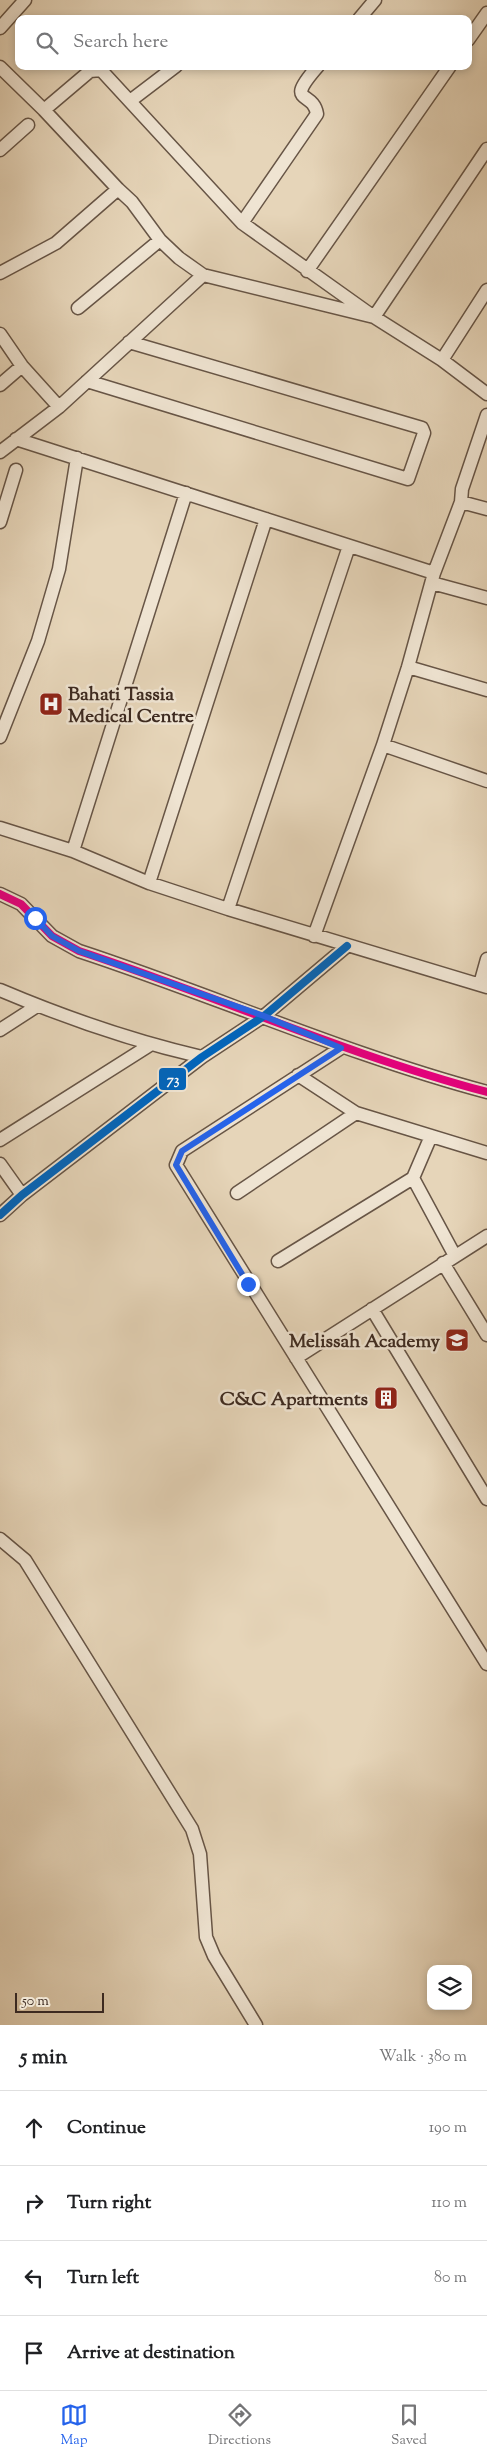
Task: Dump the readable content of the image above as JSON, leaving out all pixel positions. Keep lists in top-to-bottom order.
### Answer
{
  "places": {
    "hospital": ["Bahati Tassia Medical Centre"],
    "school or university": ["Melissah Academy"],
    "building": ["C&C Apartments"]
  },
  "lines": ["transit line 73"],
  "scale_bar": "50 m",
  "page": {
    "search": "Search here",
    "scale": "50 m",
    "heading": ["5 min", "Walk · 380 m"],
    "list": [
      ["Continue", "190 m"],
      ["Turn right", "110 m"],
      ["Turn left", "80 m"],
      "Arrive at destination"
    ],
    "nav": ["Map", "Directions", "Saved"]
  }
}
